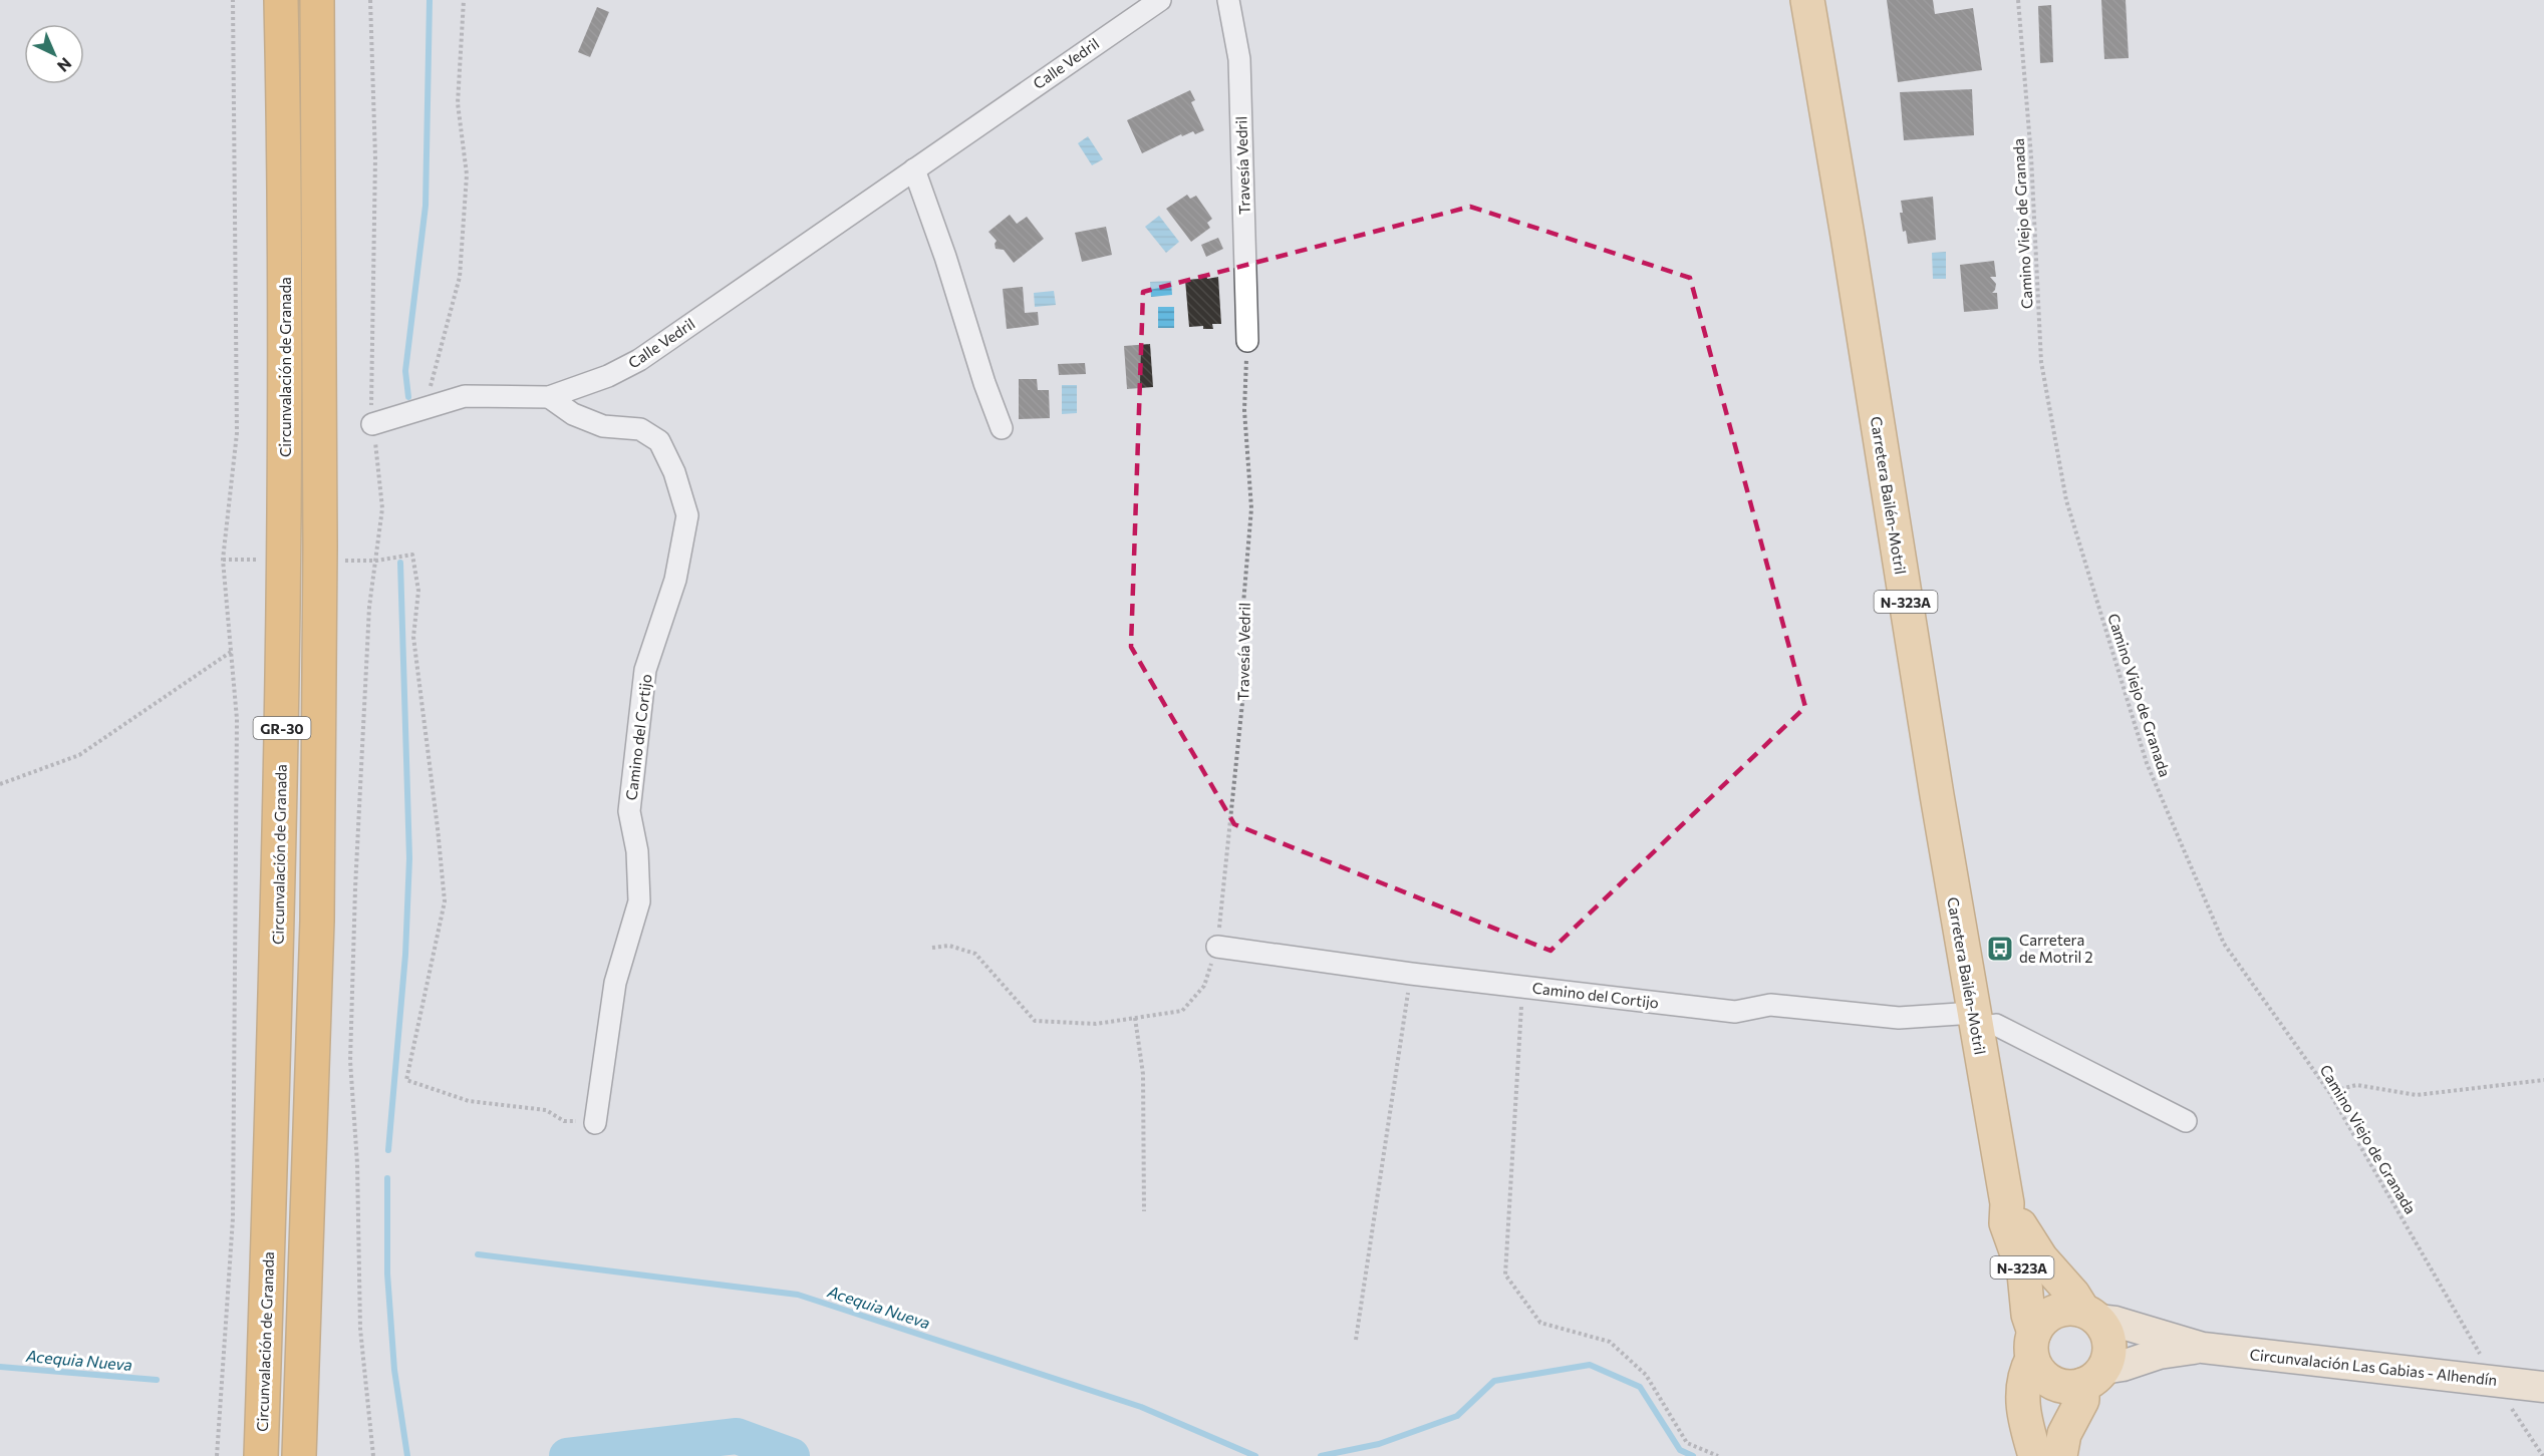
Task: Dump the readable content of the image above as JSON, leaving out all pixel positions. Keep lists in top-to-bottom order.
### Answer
{
  "streets": {
    "highway": ["Circunvalación de Granada", "GR-30"],
    "main road": ["Carretera Bailén-Motril", "N-323A"],
    "street": [
      "Calle Vedril",
      "Travesía Vedril",
      "Camino del Cortijo",
      "Circunvalación Las Gabias - Alhendín"
    ],
    "path": ["Camino Viejo de Granada"]
  },
  "crossings": [
    ["Calle Vedril", "Camino del Cortijo"],
    ["Travesía Vedril", "Camino del Cortijo"],
    ["Carretera Bailén-Motril", "N-323A"],
    ["Carretera Bailén-Motril", "Camino del Cortijo"],
    ["Carretera Bailén-Motril", "Circunvalación Las Gabias - Alhendín"],
    ["N-323A", "Circunvalación Las Gabias - Alhendín"]
  ],
  "water": ["Acequia Nueva"],
  "places": {
    "bus stop": ["Carretera de Motril 2"]
  },
  "north": "bottom right"
}
